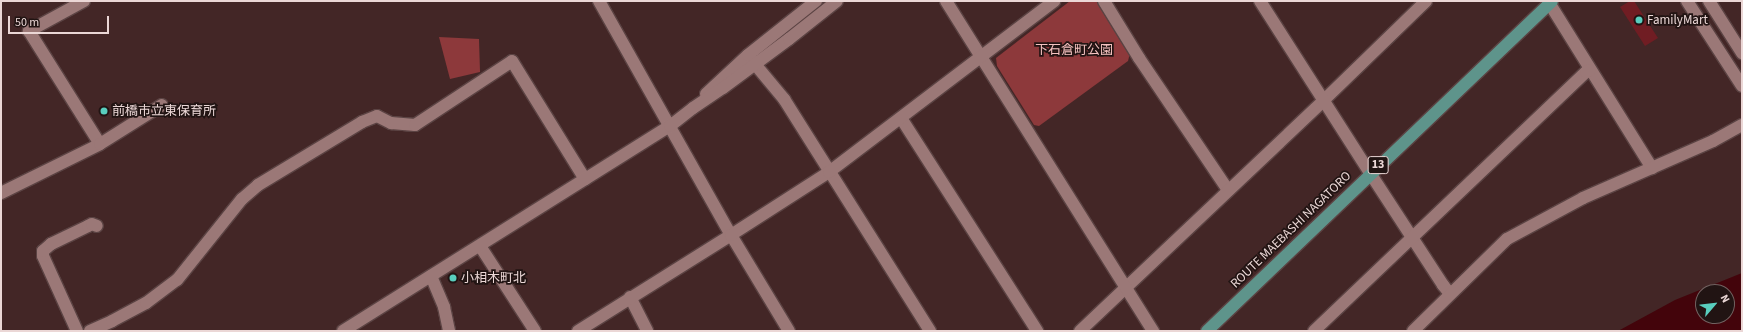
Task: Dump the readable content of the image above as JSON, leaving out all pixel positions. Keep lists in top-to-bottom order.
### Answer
{
  "streets": {
    "main road": ["13", "ROUTE MAEBASHI NAGATORO"]
  },
  "parks": ["下石倉町公園"],
  "places": ["FamilyMart", "前橋市立東保育所", "小相木町北"],
  "scale_bar": "50 m",
  "north": "top right"
}
